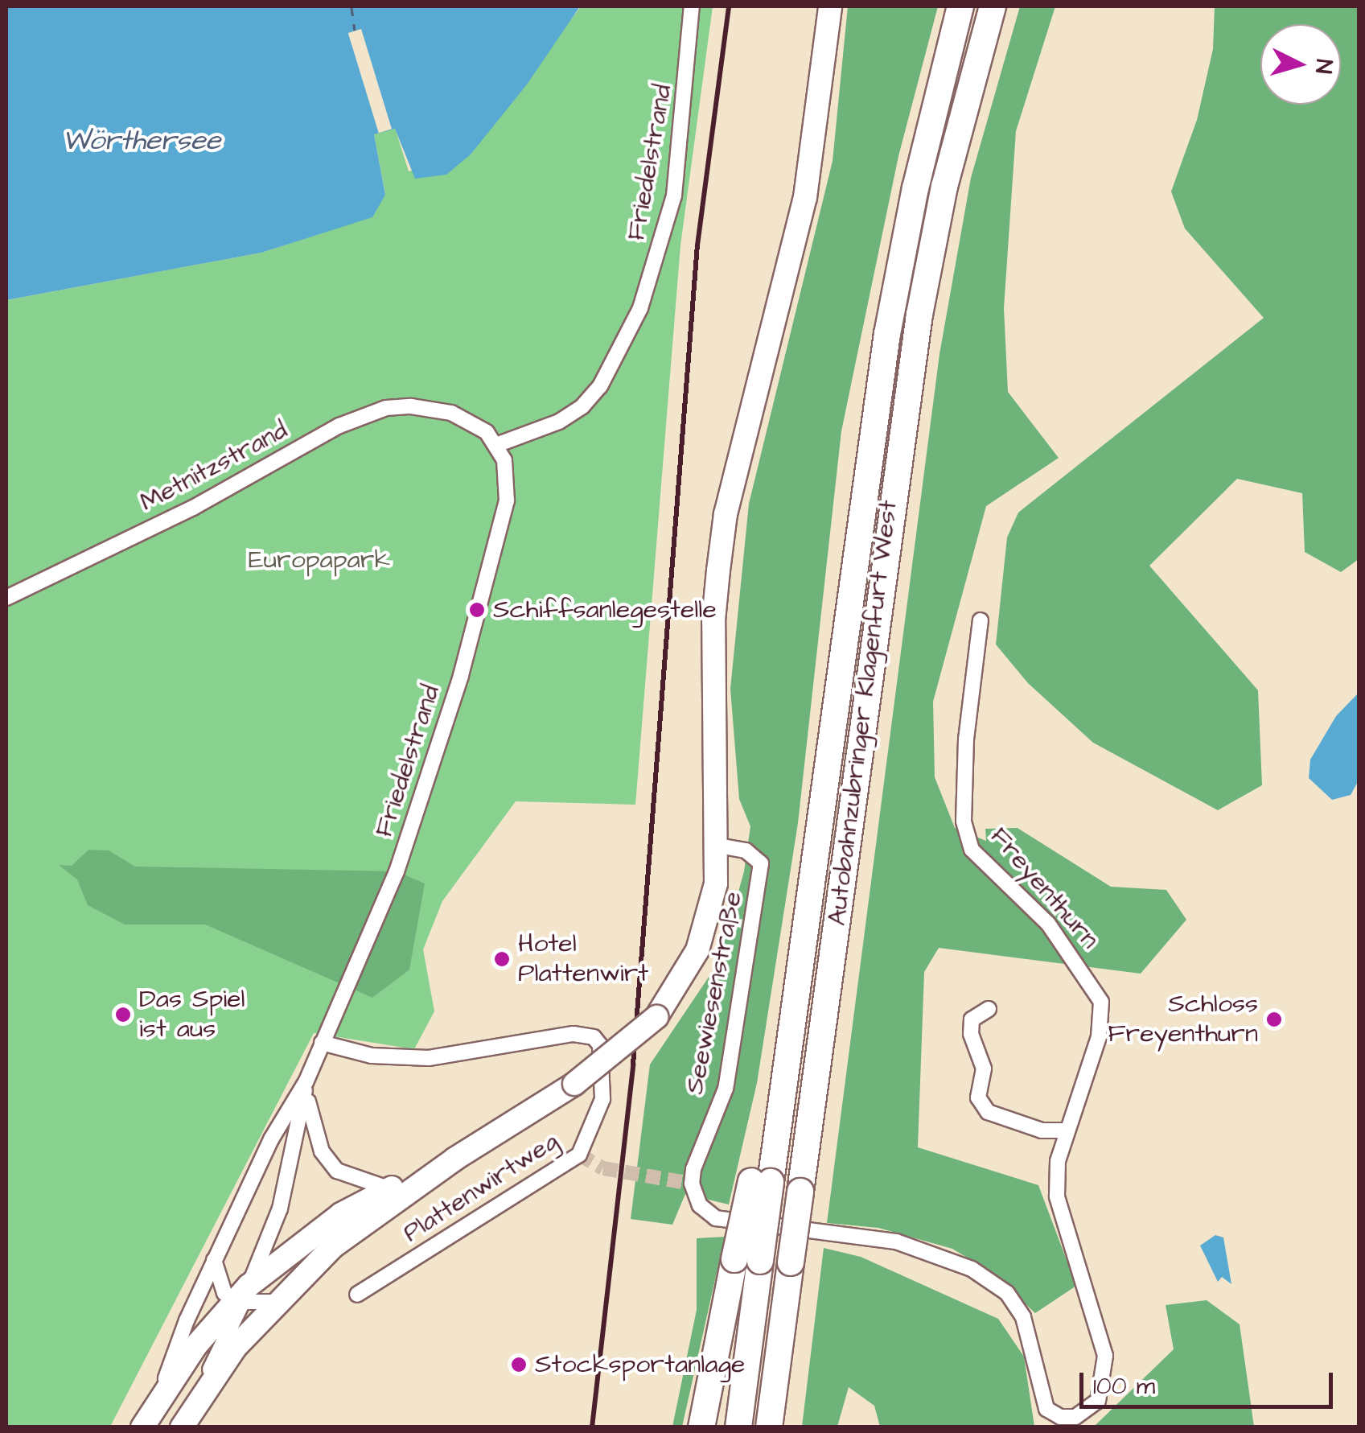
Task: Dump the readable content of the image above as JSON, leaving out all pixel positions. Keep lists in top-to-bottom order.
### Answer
{
  "streets": {
    "highway": ["Autobahnzubringer Klagenfurt West"],
    "street": [
      "Friedelstrand",
      "Metnitzstrand",
      "Freyenthurn",
      "Seewiesenstraße",
      "Plattenwirtweg"
    ]
  },
  "crossings": [
    ["Friedelstrand", "Metnitzstrand"],
    ["Friedelstrand", "Plattenwirtweg"],
    ["Freyenthurn", "Seewiesenstraße"]
  ],
  "water": ["Wörthersee"],
  "parks": ["Europapark"],
  "places": [
    "Schiffsanlegestelle",
    "Hotel Plattenwirt",
    "Das Spiel ist aus",
    "Schloss Freyenthurn",
    "Stocksportanlage"
  ],
  "scale_bar": "100 m",
  "north": "right"
}
